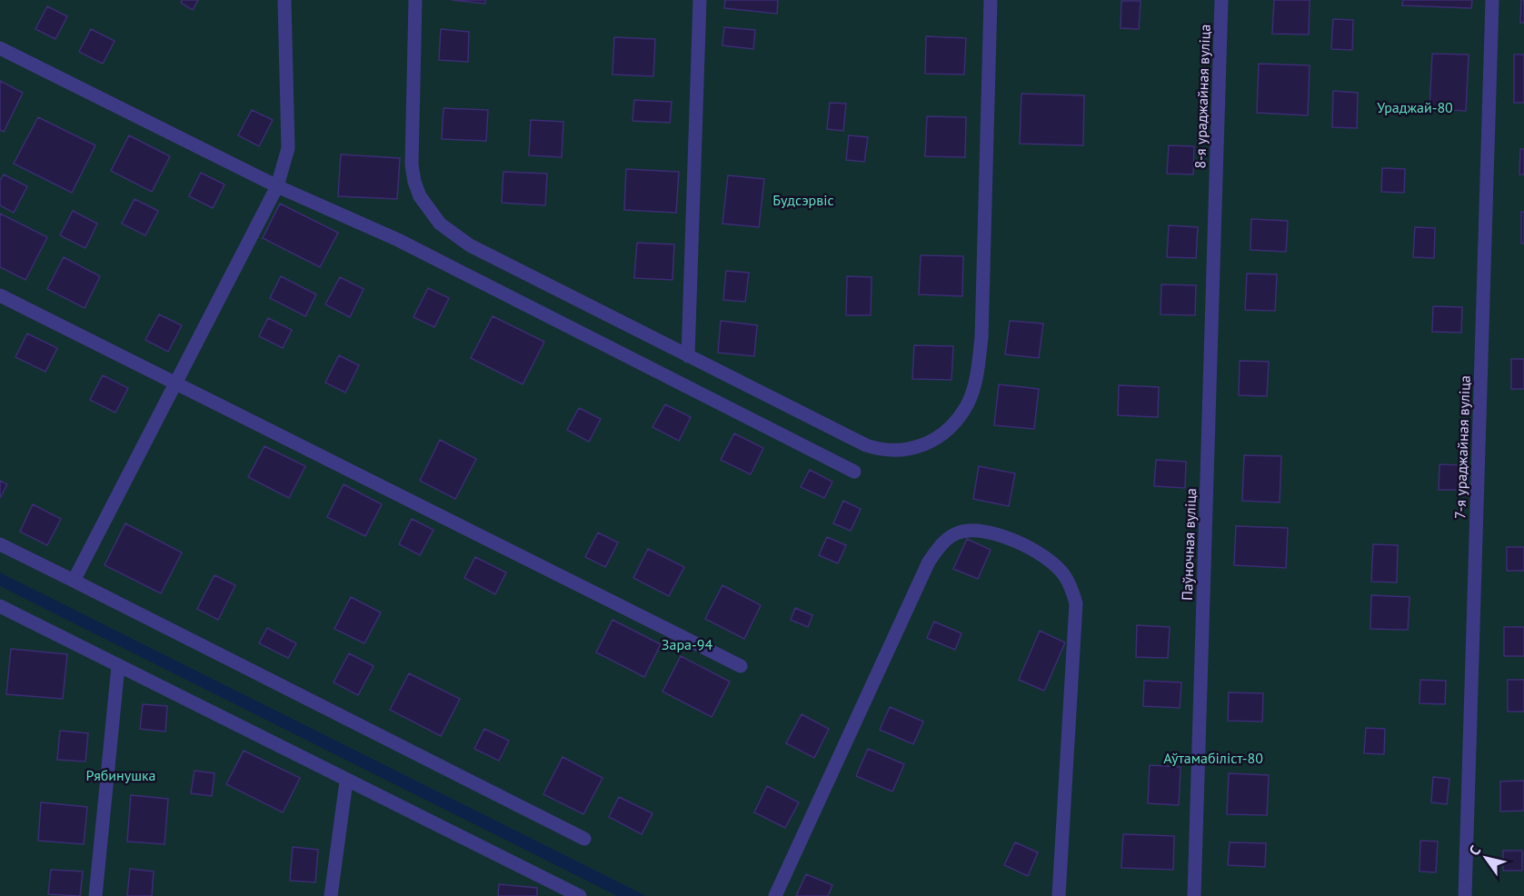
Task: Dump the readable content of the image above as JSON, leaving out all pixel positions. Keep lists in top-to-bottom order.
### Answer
{
  "streets": {
    "lane": ["8-я ураджайная вуліца", "7-я ураджайная вуліца", "Паўночная вуліца"]
  },
  "crossings": [
    ["8-я ураджайная вуліца", "Паўночная вуліца"]
  ],
  "parks": [
    "Ураджай-80",
    "Будсэрвіс",
    "Зара-94",
    "Аўтамабіліст-80",
    "Рябинушка"
  ],
  "north": "top left"
}
